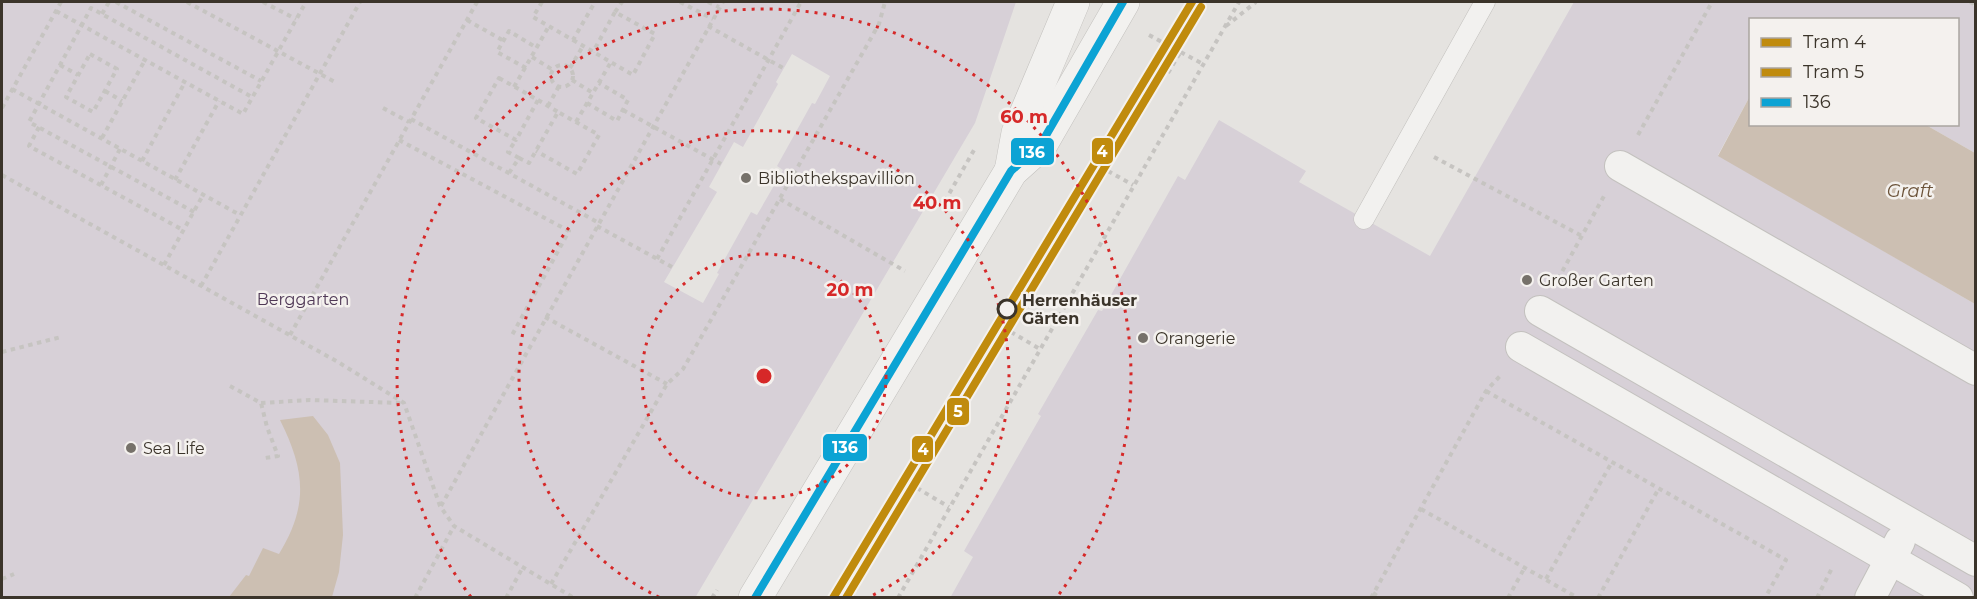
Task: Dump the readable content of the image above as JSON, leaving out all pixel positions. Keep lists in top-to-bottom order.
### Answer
{
  "water": ["Graft"],
  "parks": ["Berggarten"],
  "places": [
    "Bibliothekspavillion",
    "Großer Garten",
    "Herrenhäuser Gärten",
    "Orangerie",
    "Sea Life"
  ],
  "lines": ["tram line 4", "transit line 136", "tram line 5"],
  "legend": ["Tram 4", "Tram 5", "136"],
  "rings": ["60 m", "40 m", "20 m"]
}
